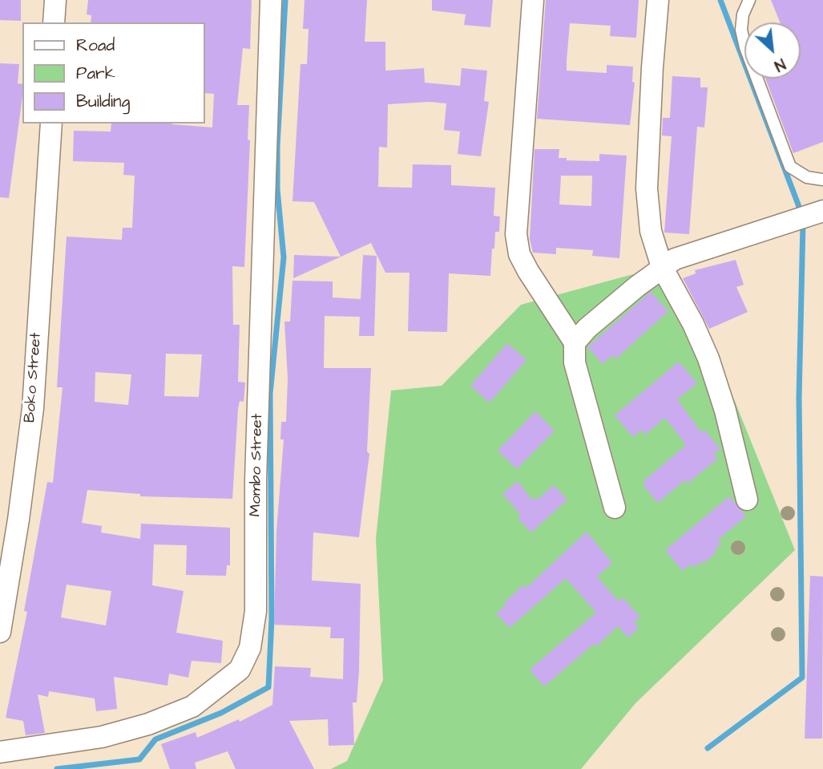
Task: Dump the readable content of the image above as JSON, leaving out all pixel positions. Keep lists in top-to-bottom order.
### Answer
{
  "streets": {
    "street": ["Boko Street", "Mombo Street"]
  },
  "legend": ["Road", "Park", "Building"],
  "north": "bottom right"
}
